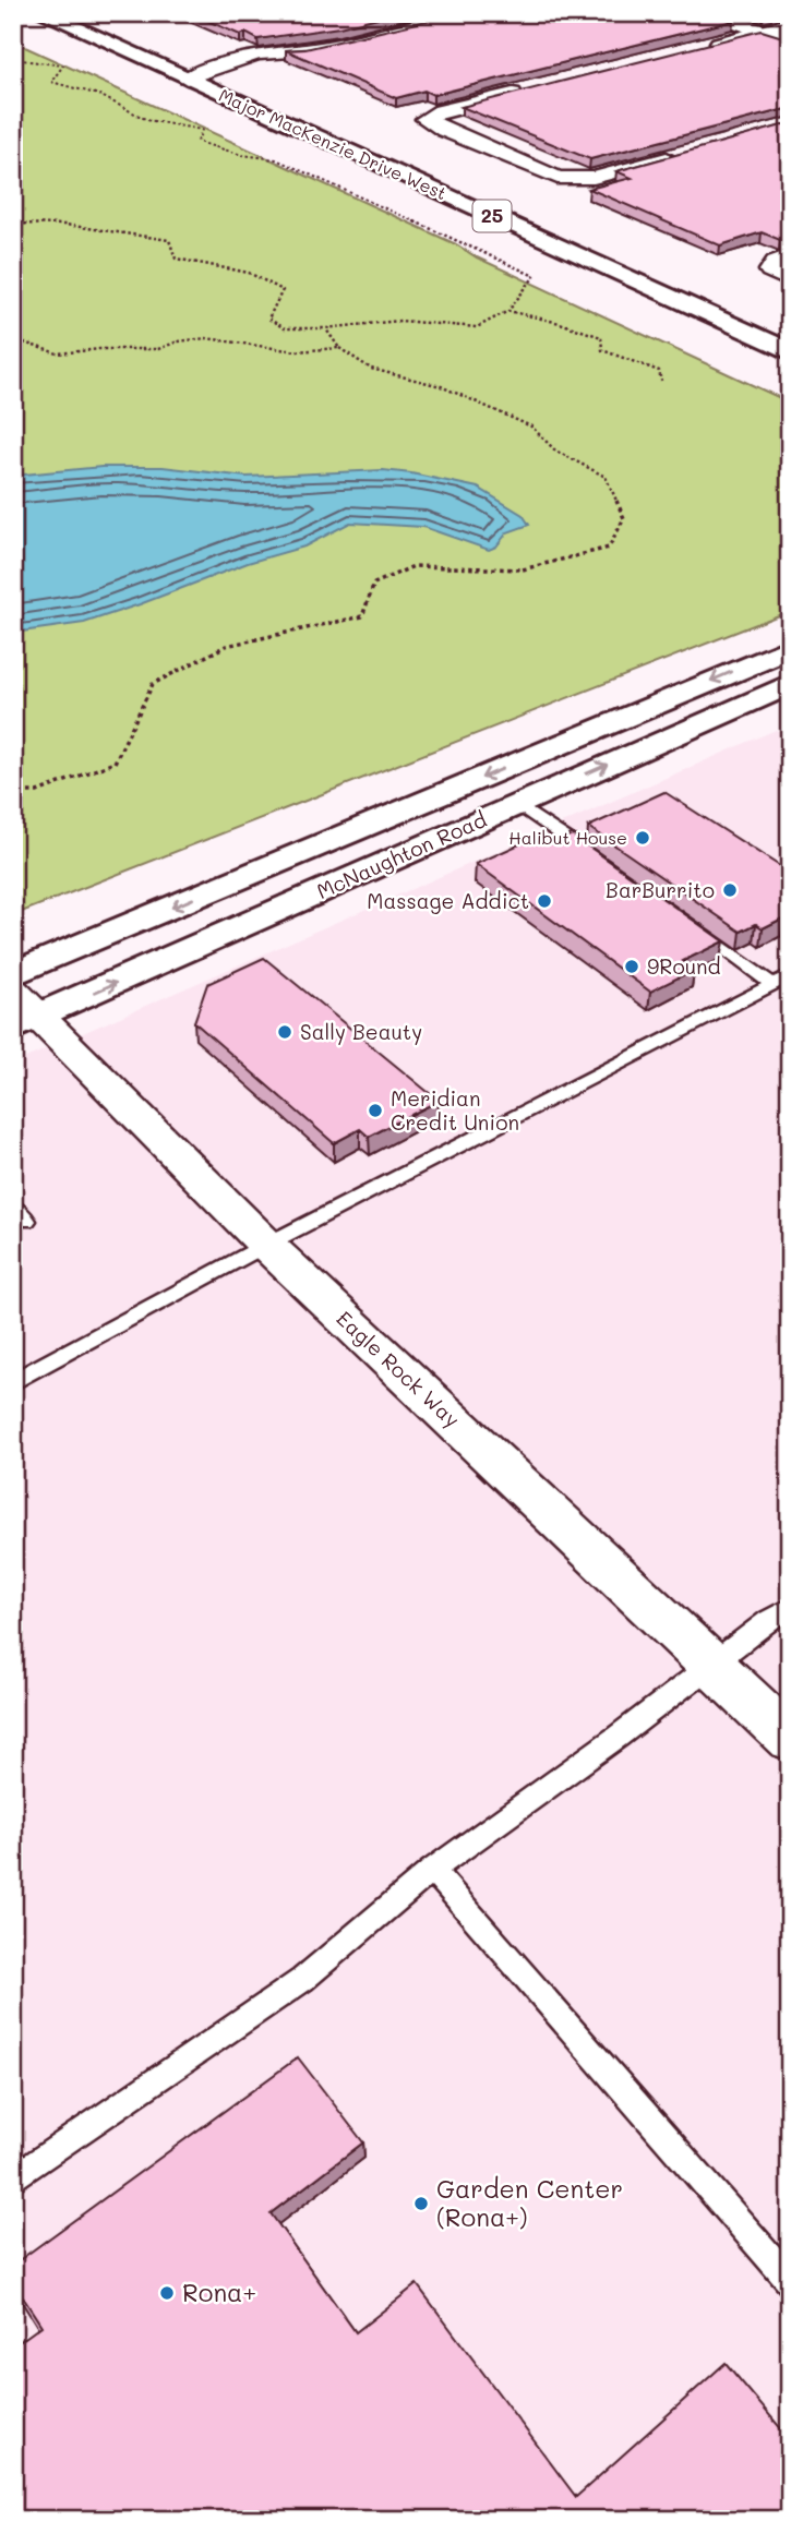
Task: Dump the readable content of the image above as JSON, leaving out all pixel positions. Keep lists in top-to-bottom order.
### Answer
{
  "streets": {
    "street": [
      "Major MacKenzie Drive West",
      "25",
      "McNaughton Road",
      "Eagle Rock Way"
    ]
  },
  "crossings": [
    ["McNaughton Road", "Eagle Rock Way"]
  ],
  "places": [
    "Halibut House",
    "BarBurrito",
    "Massage Addict",
    "9Round",
    "Sally Beauty",
    "Meridian Credit Union",
    "Garden Center (Rona+)",
    "Rona+"
  ]
}
